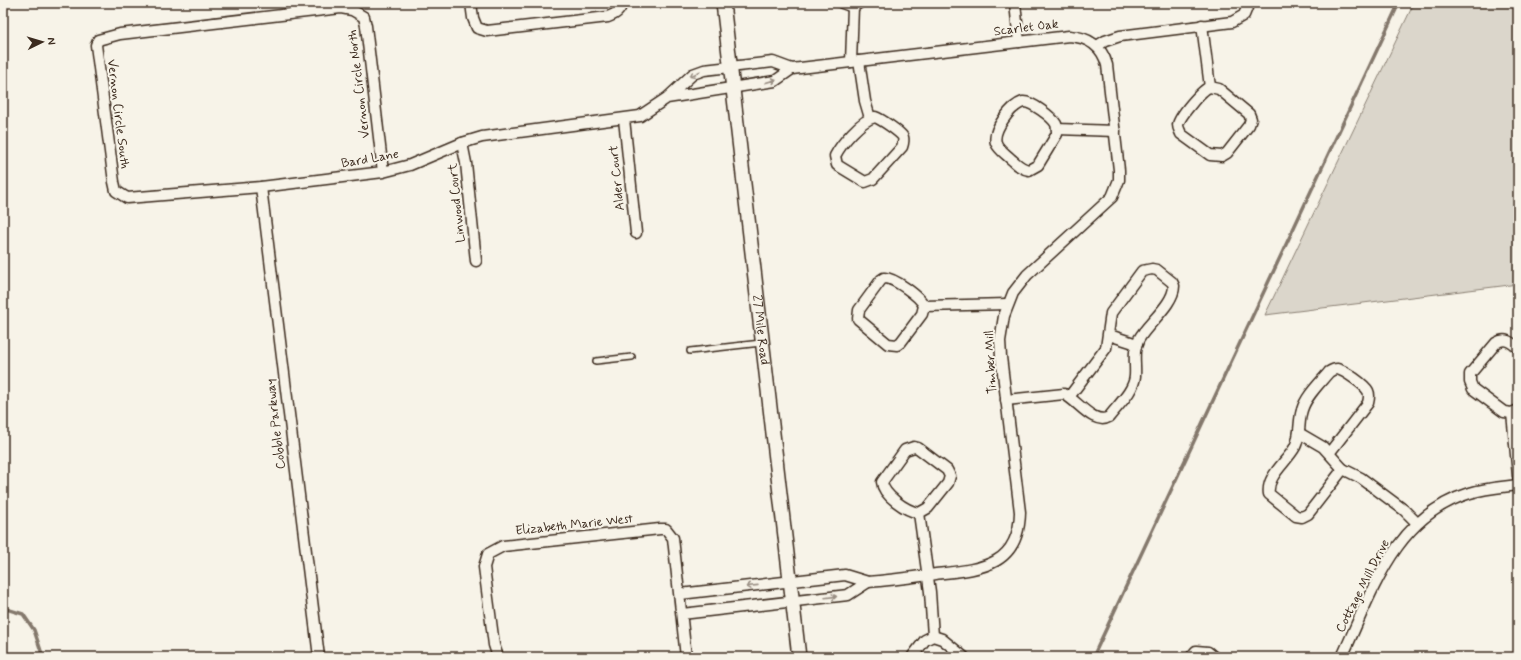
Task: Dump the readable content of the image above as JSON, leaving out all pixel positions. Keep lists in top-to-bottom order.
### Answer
{
  "streets": {
    "street": [
      "Scarlet Oak",
      "Vernon Circle North",
      "Vernon Circle South",
      "Bard Lane",
      "Alder Court",
      "Linwood Court",
      "27 Mile Road",
      "Timber Mill",
      "Cobble Parkway",
      "Elizabeth Marie West",
      "Cottage Mill Drive"
    ]
  },
  "crossings": [
    ["Scarlet Oak", "Bard Lane"],
    ["Scarlet Oak", "27 Mile Road"],
    ["Scarlet Oak", "Timber Mill"],
    ["Vernon Circle North", "Vernon Circle South"],
    ["Vernon Circle North", "Bard Lane"],
    ["Vernon Circle South", "Bard Lane"],
    ["Bard Lane", "Alder Court"],
    ["Bard Lane", "Linwood Court"],
    ["Bard Lane", "27 Mile Road"],
    ["Bard Lane", "Cobble Parkway"],
    ["27 Mile Road", "Timber Mill"],
    ["Timber Mill", "Elizabeth Marie West"]
  ],
  "north": "right"
}
